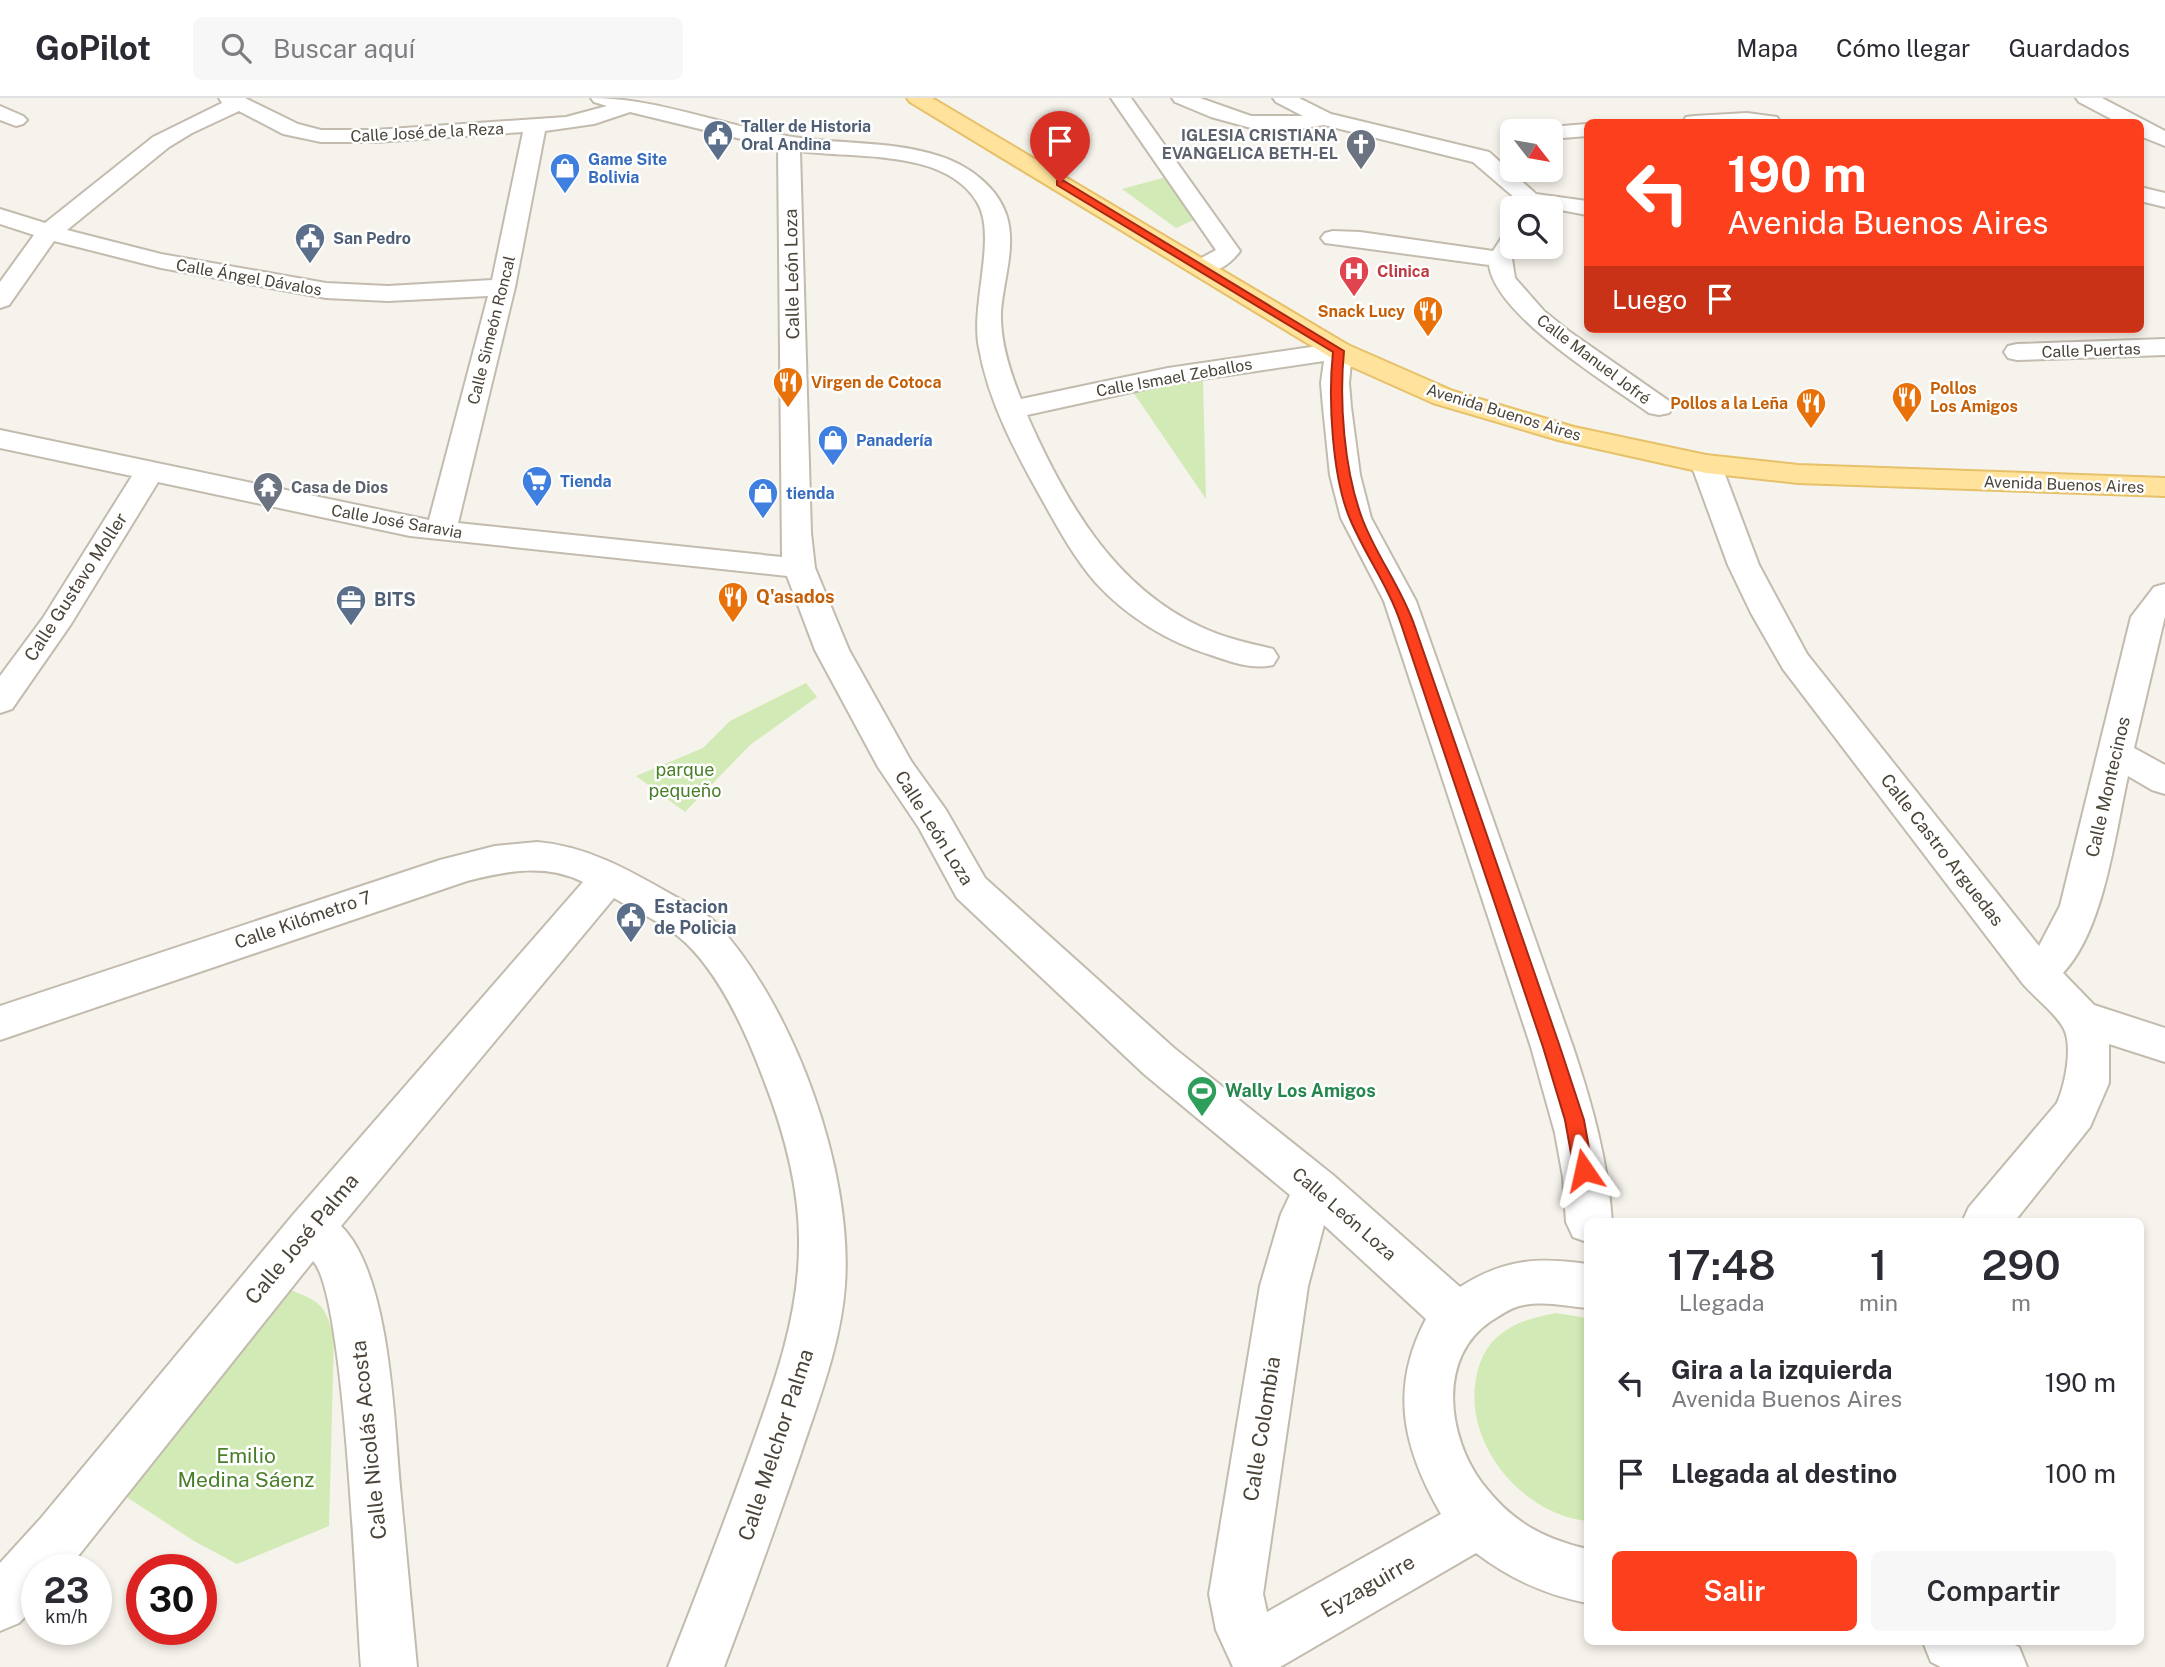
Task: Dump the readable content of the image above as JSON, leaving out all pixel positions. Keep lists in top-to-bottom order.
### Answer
{
  "streets": {
    "main road": ["Avenida Buenos Aires"],
    "street": [
      "Calle José de la Reza",
      "Calle León Loza",
      "Calle Ángel Dávalos",
      "Calle Simeón Roncal",
      "Calle Puertas",
      "Calle Manuel Jofré",
      "Calle Ismael Zeballos",
      "Calle José Saravia",
      "Calle Gustavo Moller",
      "Calle Montecinos",
      "Calle Castro Arguedas",
      "Calle Kilómetro 7",
      "Calle José Palma",
      "Calle Colombia",
      "Calle Nicolás Acosta",
      "Calle Melchor Palma",
      "Eyzaguirre"
    ]
  },
  "crossings": [
    ["Calle José de la Reza", "Calle Simeón Roncal"],
    ["Calle León Loza", "Calle José Saravia"],
    ["Calle León Loza", "Calle Colombia"],
    ["Calle Ángel Dávalos", "Calle Simeón Roncal"],
    ["Calle Simeón Roncal", "Calle José Saravia"],
    ["Calle Ismael Zeballos", "Avenida Buenos Aires"],
    ["Avenida Buenos Aires", "Calle Castro Arguedas"],
    ["Calle José Saravia", "Calle Gustavo Moller"],
    ["Calle Montecinos", "Calle Castro Arguedas"],
    ["Calle Kilómetro 7", "Calle José Palma"],
    ["Calle Kilómetro 7", "Calle Melchor Palma"],
    ["Calle José Palma", "Calle Nicolás Acosta"],
    ["Calle José Palma", "Calle Melchor Palma"],
    ["Calle Colombia", "Eyzaguirre"]
  ],
  "parks": ["parque pequeño", "Emilio Medina Sáenz"],
  "places": {
    "public building": ["Taller de Historia Oral Andina", "San Pedro", "Estacion de Policia"],
    "church": ["IGLESIA CRISTIANA EVANGELICA BETH-EL"],
    "shop": ["Game Site Bolivia", "Panadería", "tienda"],
    "hospital": ["Clinica"],
    "restaurant": [
      "Snack Lucy",
      "Virgen de Cotoca",
      "Pollos Los Amigos",
      "Pollos a la Leña",
      "Q'asados"
    ],
    "supermarket": ["Tienda"],
    "temple": ["Casa de Dios"],
    "office": ["BITS"],
    "sports": ["Wally Los Amigos"]
  },
  "north": "bottom right",
  "page": {
    "header": "GoPilot",
    "search": "Buscar aquí",
    "nav": ["Mapa", "Cómo llegar", "Guardados"],
    "turn": ["190 m", "Avenida Buenos Aires"],
    "then": "Luego",
    "eta": [
      "17:48",
      "Llegada",
      "1",
      "min",
      "290",
      "m"
    ],
    "list": [
      {
        "name": "Gira a la izquierda",
        "note": "Avenida Buenos Aires",
        "value": "190 m"
      },
      {
        "name": "Llegada al destino",
        "value": "100 m"
      }
    ],
    "buttons": ["Salir", "Compartir"],
    "speed": "23 km/h",
    "limit": "30"
  }
}
